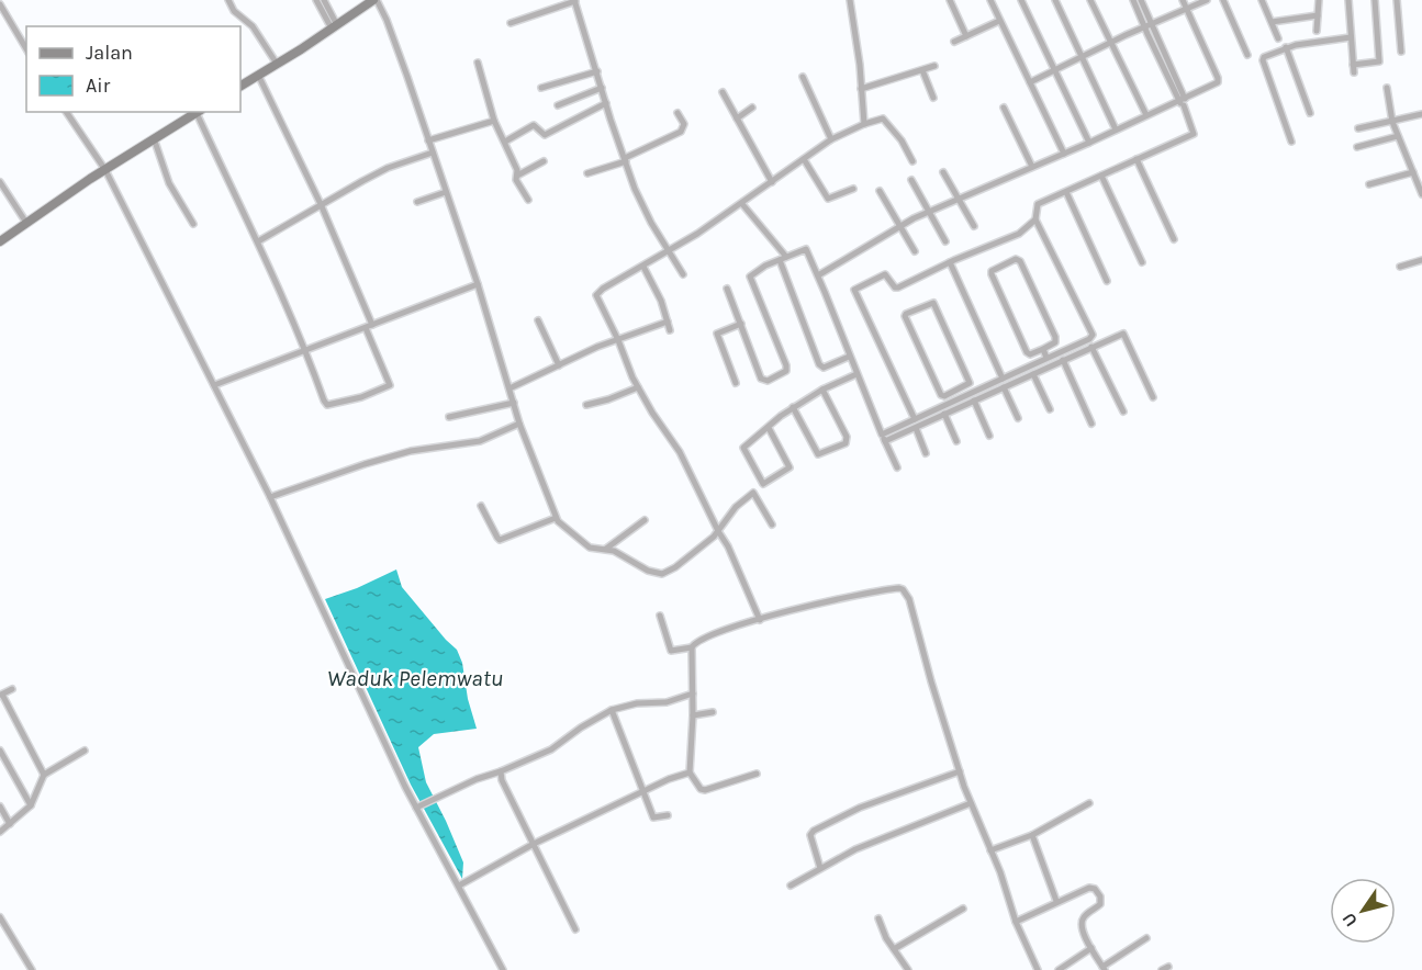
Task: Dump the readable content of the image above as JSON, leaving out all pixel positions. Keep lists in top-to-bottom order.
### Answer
{
  "water": ["Waduk Pelemwatu"],
  "legend": ["Jalan", "Air"],
  "north": "bottom left"
}
